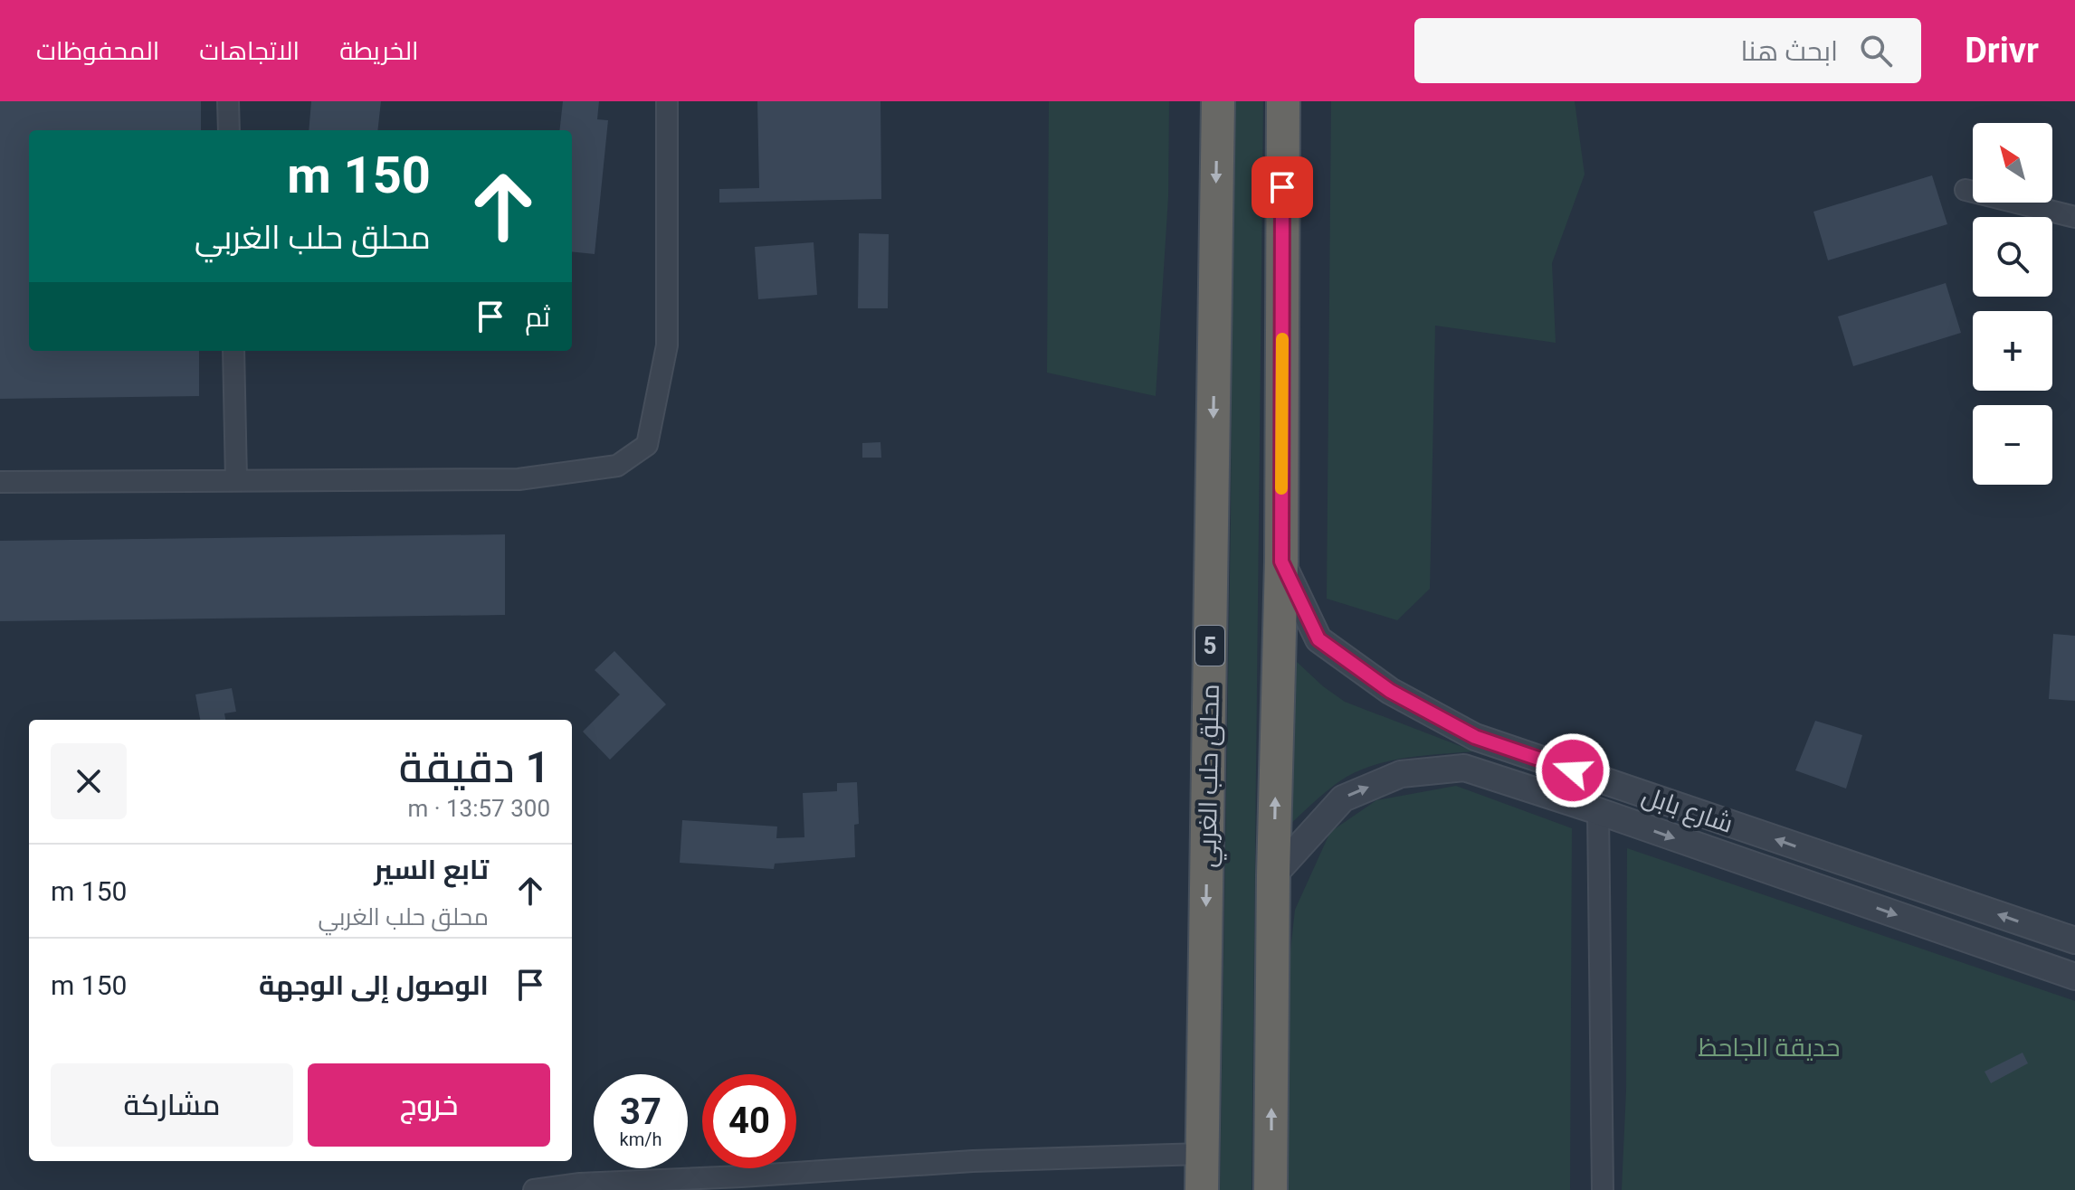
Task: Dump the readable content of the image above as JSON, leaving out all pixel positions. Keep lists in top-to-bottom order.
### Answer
{
  "streets": {
    "highway": ["5", "محلق حلب الغربي"],
    "street": ["شارع بابل"]
  },
  "parks": ["حديقة الجاحظ"],
  "north": "top left",
  "page": {
    "header": "Drivr",
    "search": "ابحث هنا",
    "nav": ["الخريطة", "الاتجاهات", "المحفوظات"],
    "map_buttons": ["+", "−"],
    "turn": ["150 m", "محلق حلب الغربي"],
    "then": "ثم",
    "heading": ["1 دقيقة", "300 m · 13:57"],
    "list": [
      {
        "name": "تابع السير",
        "note": "محلق حلب الغربي",
        "value": "150 m"
      },
      {
        "name": "الوصول إلى الوجهة",
        "value": "150 m"
      }
    ],
    "buttons": ["خروج", "مشاركة"],
    "speed": "37 km/h",
    "limit": "40"
  }
}
